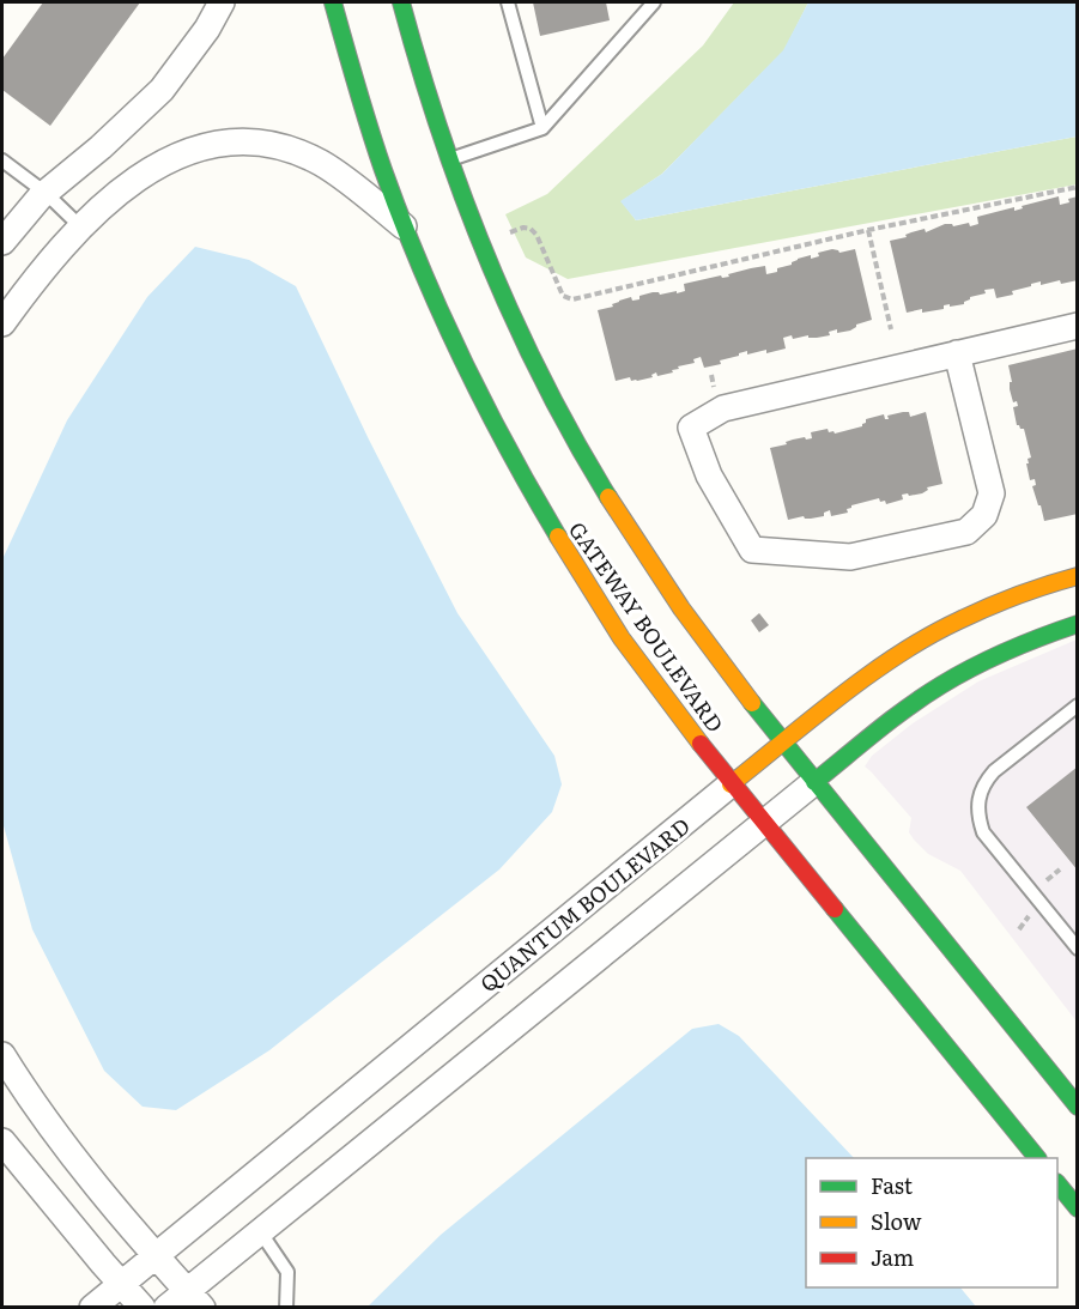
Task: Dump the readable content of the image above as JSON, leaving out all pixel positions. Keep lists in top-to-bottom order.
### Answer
{
  "streets": {
    "main road": ["GATEWAY BOULEVARD", "QUANTUM BOULEVARD"]
  },
  "crossings": [
    ["GATEWAY BOULEVARD", "QUANTUM BOULEVARD"]
  ],
  "legend": ["Fast", "Slow", "Jam"]
}
